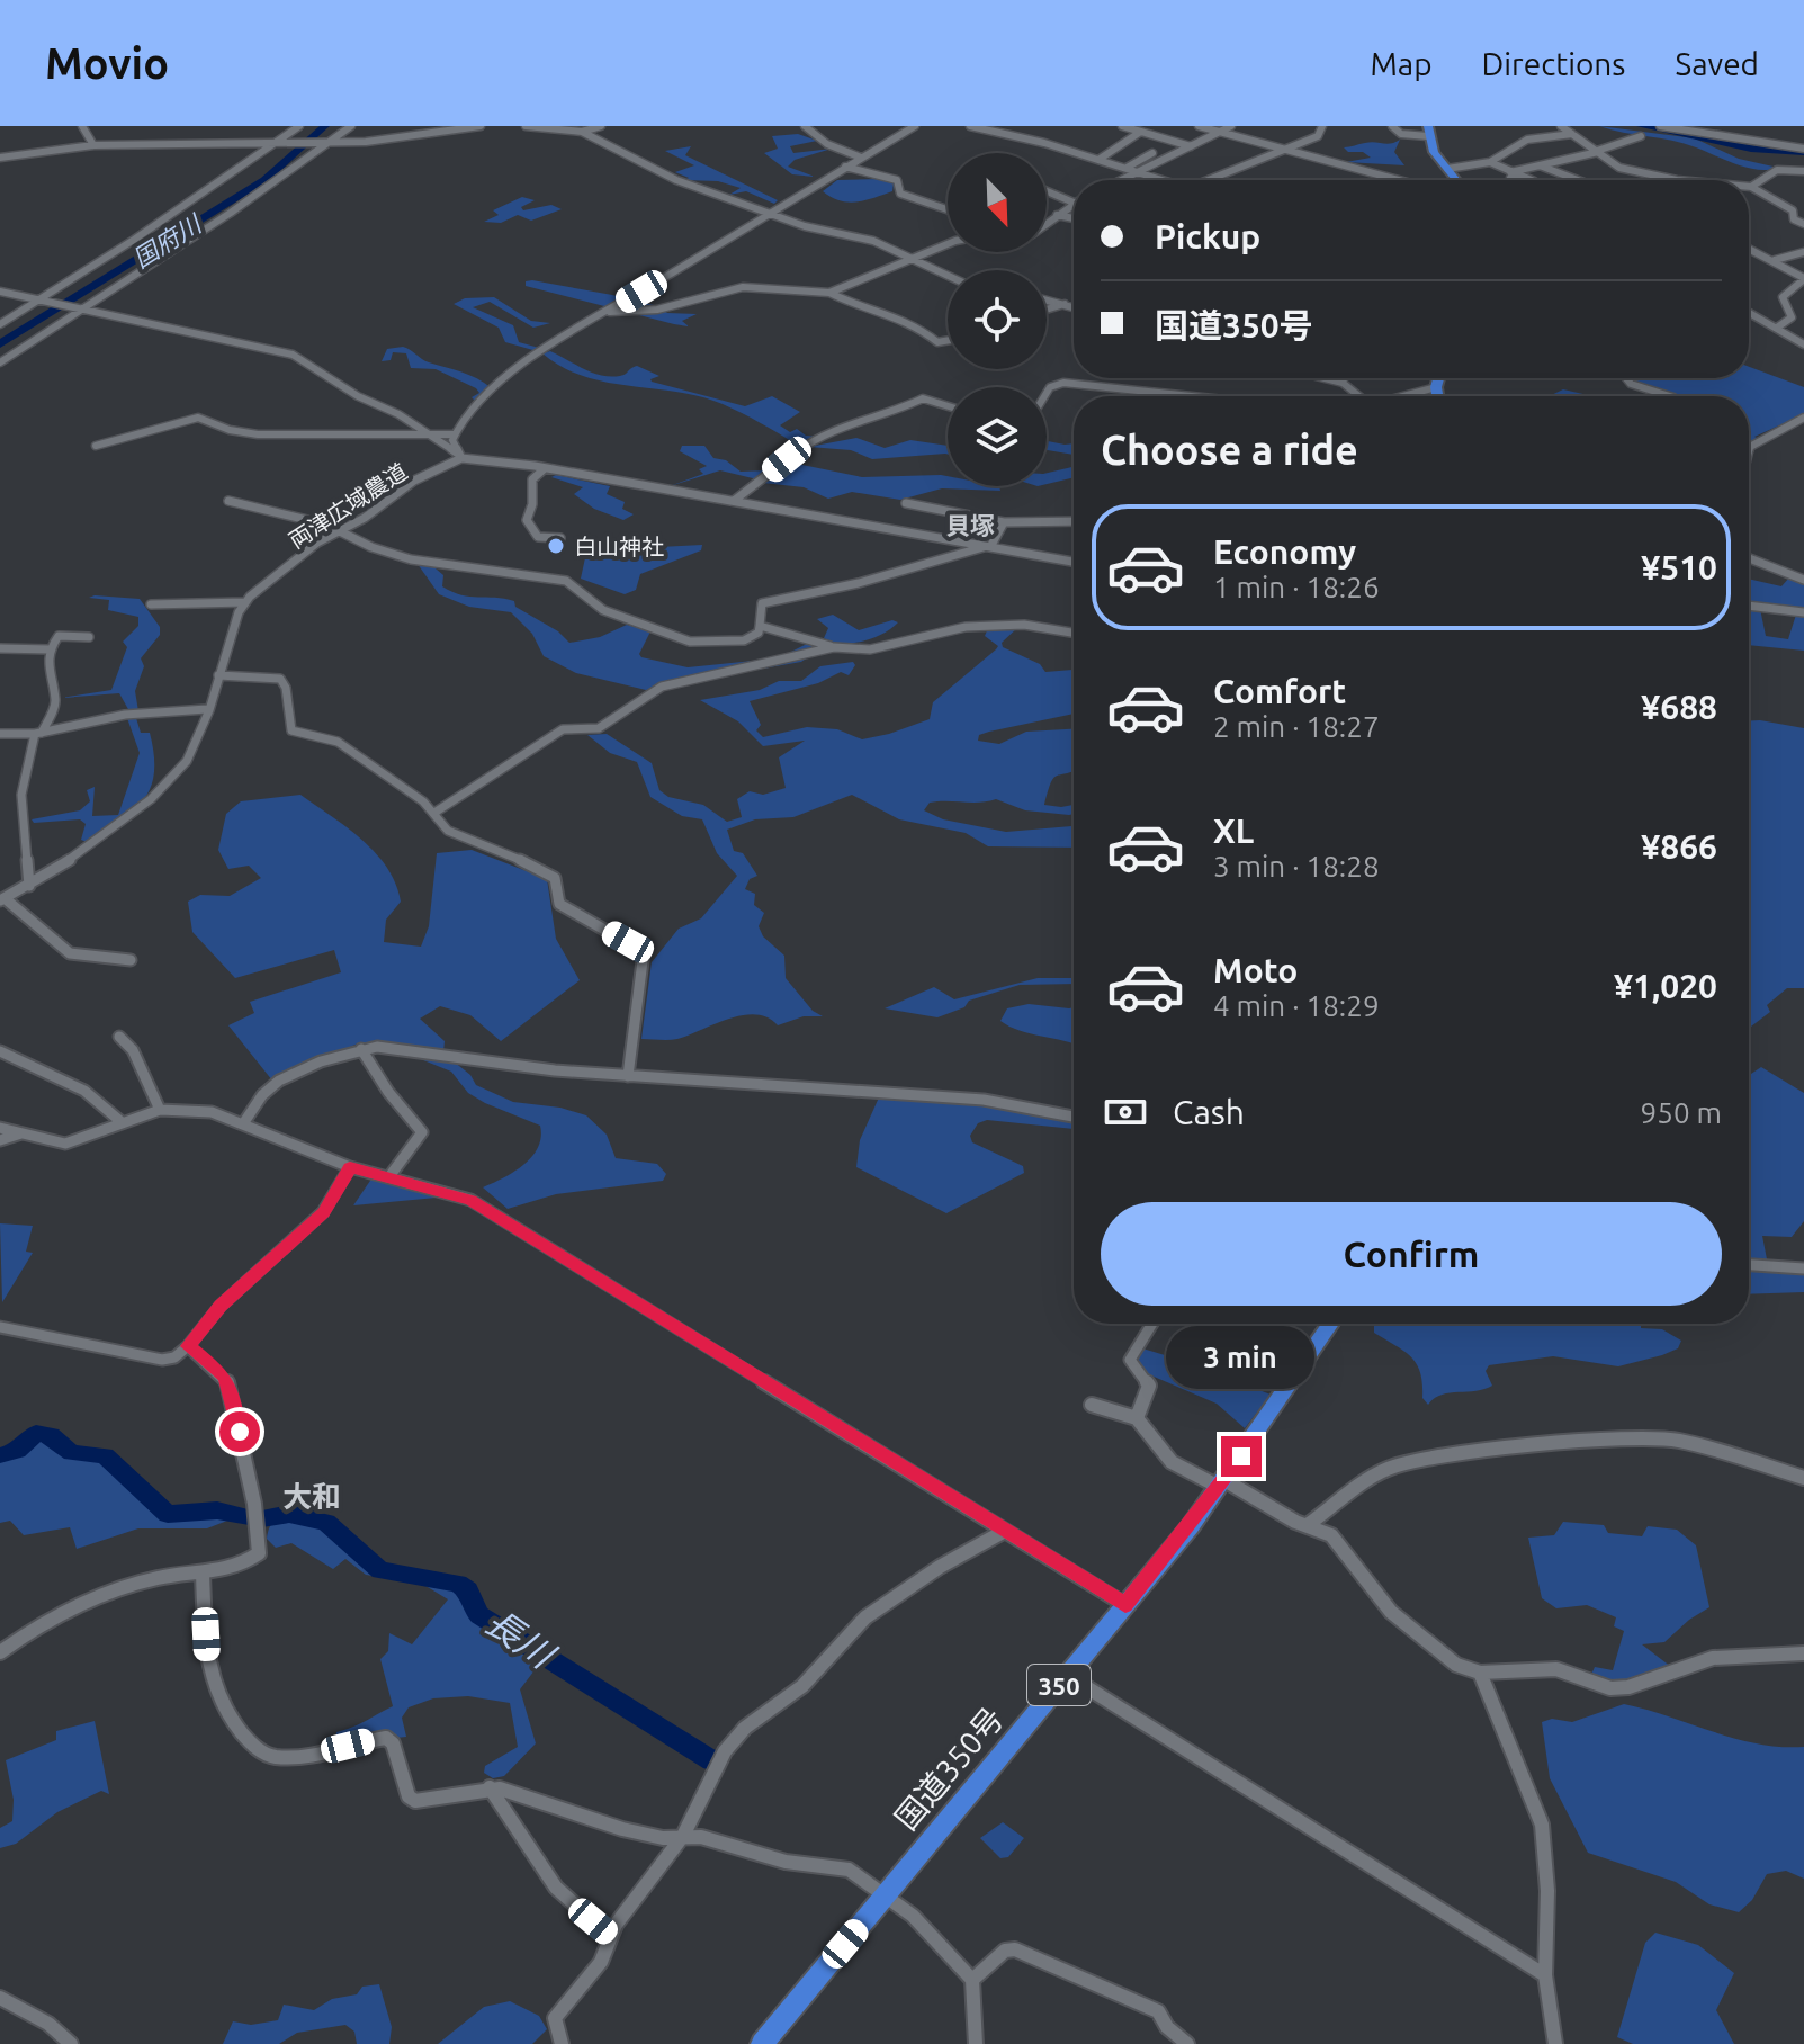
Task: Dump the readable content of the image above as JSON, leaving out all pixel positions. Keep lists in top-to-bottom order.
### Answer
{
  "streets": {
    "highway": ["350", "国道350号"],
    "street": ["両津広域農道"]
  },
  "districts": ["貝塚", "大和"],
  "water": ["国府川", "長川"],
  "places": ["白山神社"],
  "north": "bottom right",
  "page": {
    "header": "Movio",
    "nav": ["Map", "Directions", "Saved"],
    "banner": ["Pickup", "国道350号"],
    "heading": "Choose a ride",
    "list": [
      {
        "name": "Economy",
        "note": "1 min · 18:26",
        "value": "¥510"
      },
      {
        "name": "Comfort",
        "note": "2 min · 18:27",
        "value": "¥688"
      },
      {
        "name": "XL",
        "note": "3 min · 18:28",
        "value": "¥866"
      },
      {
        "name": "Moto",
        "note": "4 min · 18:29",
        "value": "¥1,020"
      }
    ],
    "pay": ["Cash", "950 m"],
    "buttons": "Confirm",
    "bubble": "3 min"
  }
}
